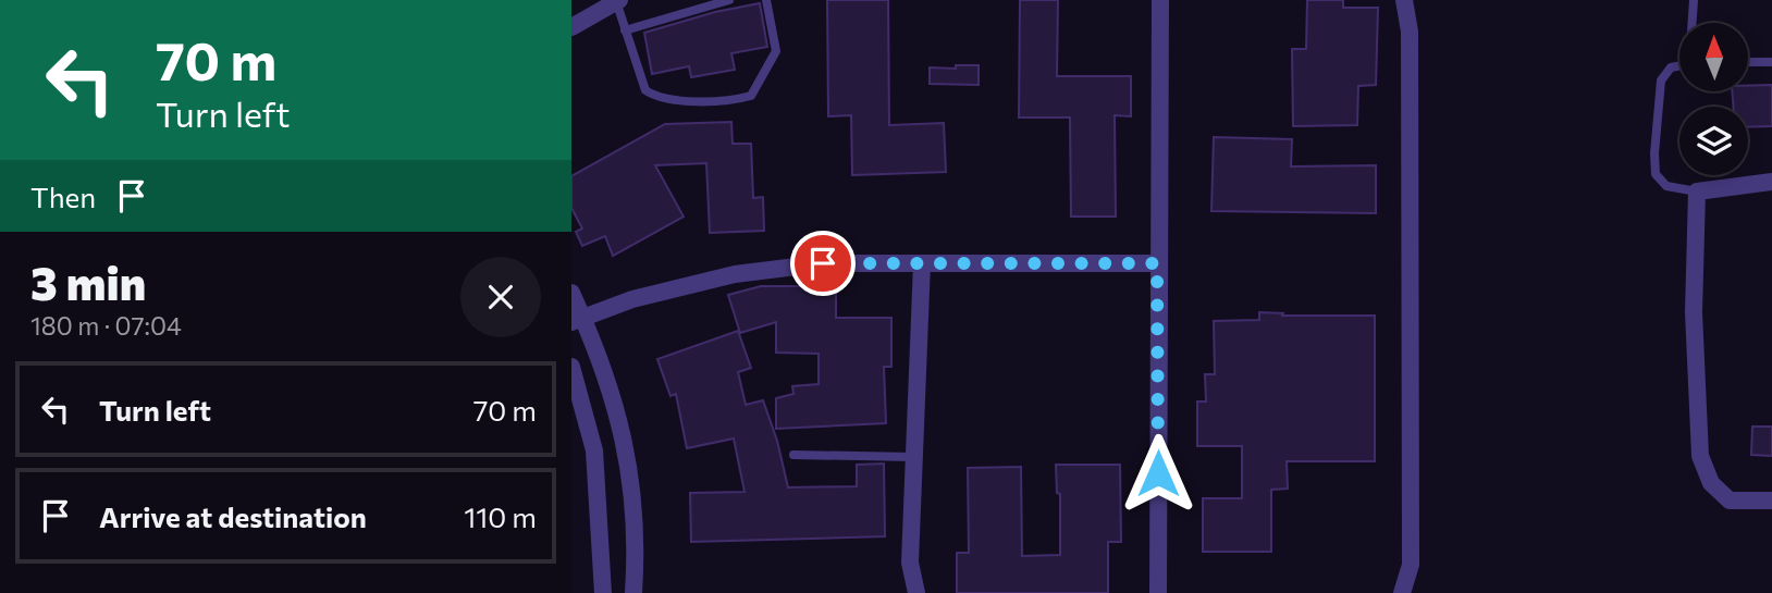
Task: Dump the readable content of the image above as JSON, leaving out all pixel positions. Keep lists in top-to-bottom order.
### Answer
{
  "north": "top",
  "page": {
    "turn": ["70 m", "Turn left"],
    "then": "Then",
    "heading": ["3 min", "180 m · 07:04"],
    "list": [
      {
        "name": "Turn left",
        "value": "70 m"
      },
      {
        "name": "Arrive at destination",
        "value": "110 m"
      }
    ]
  }
}
